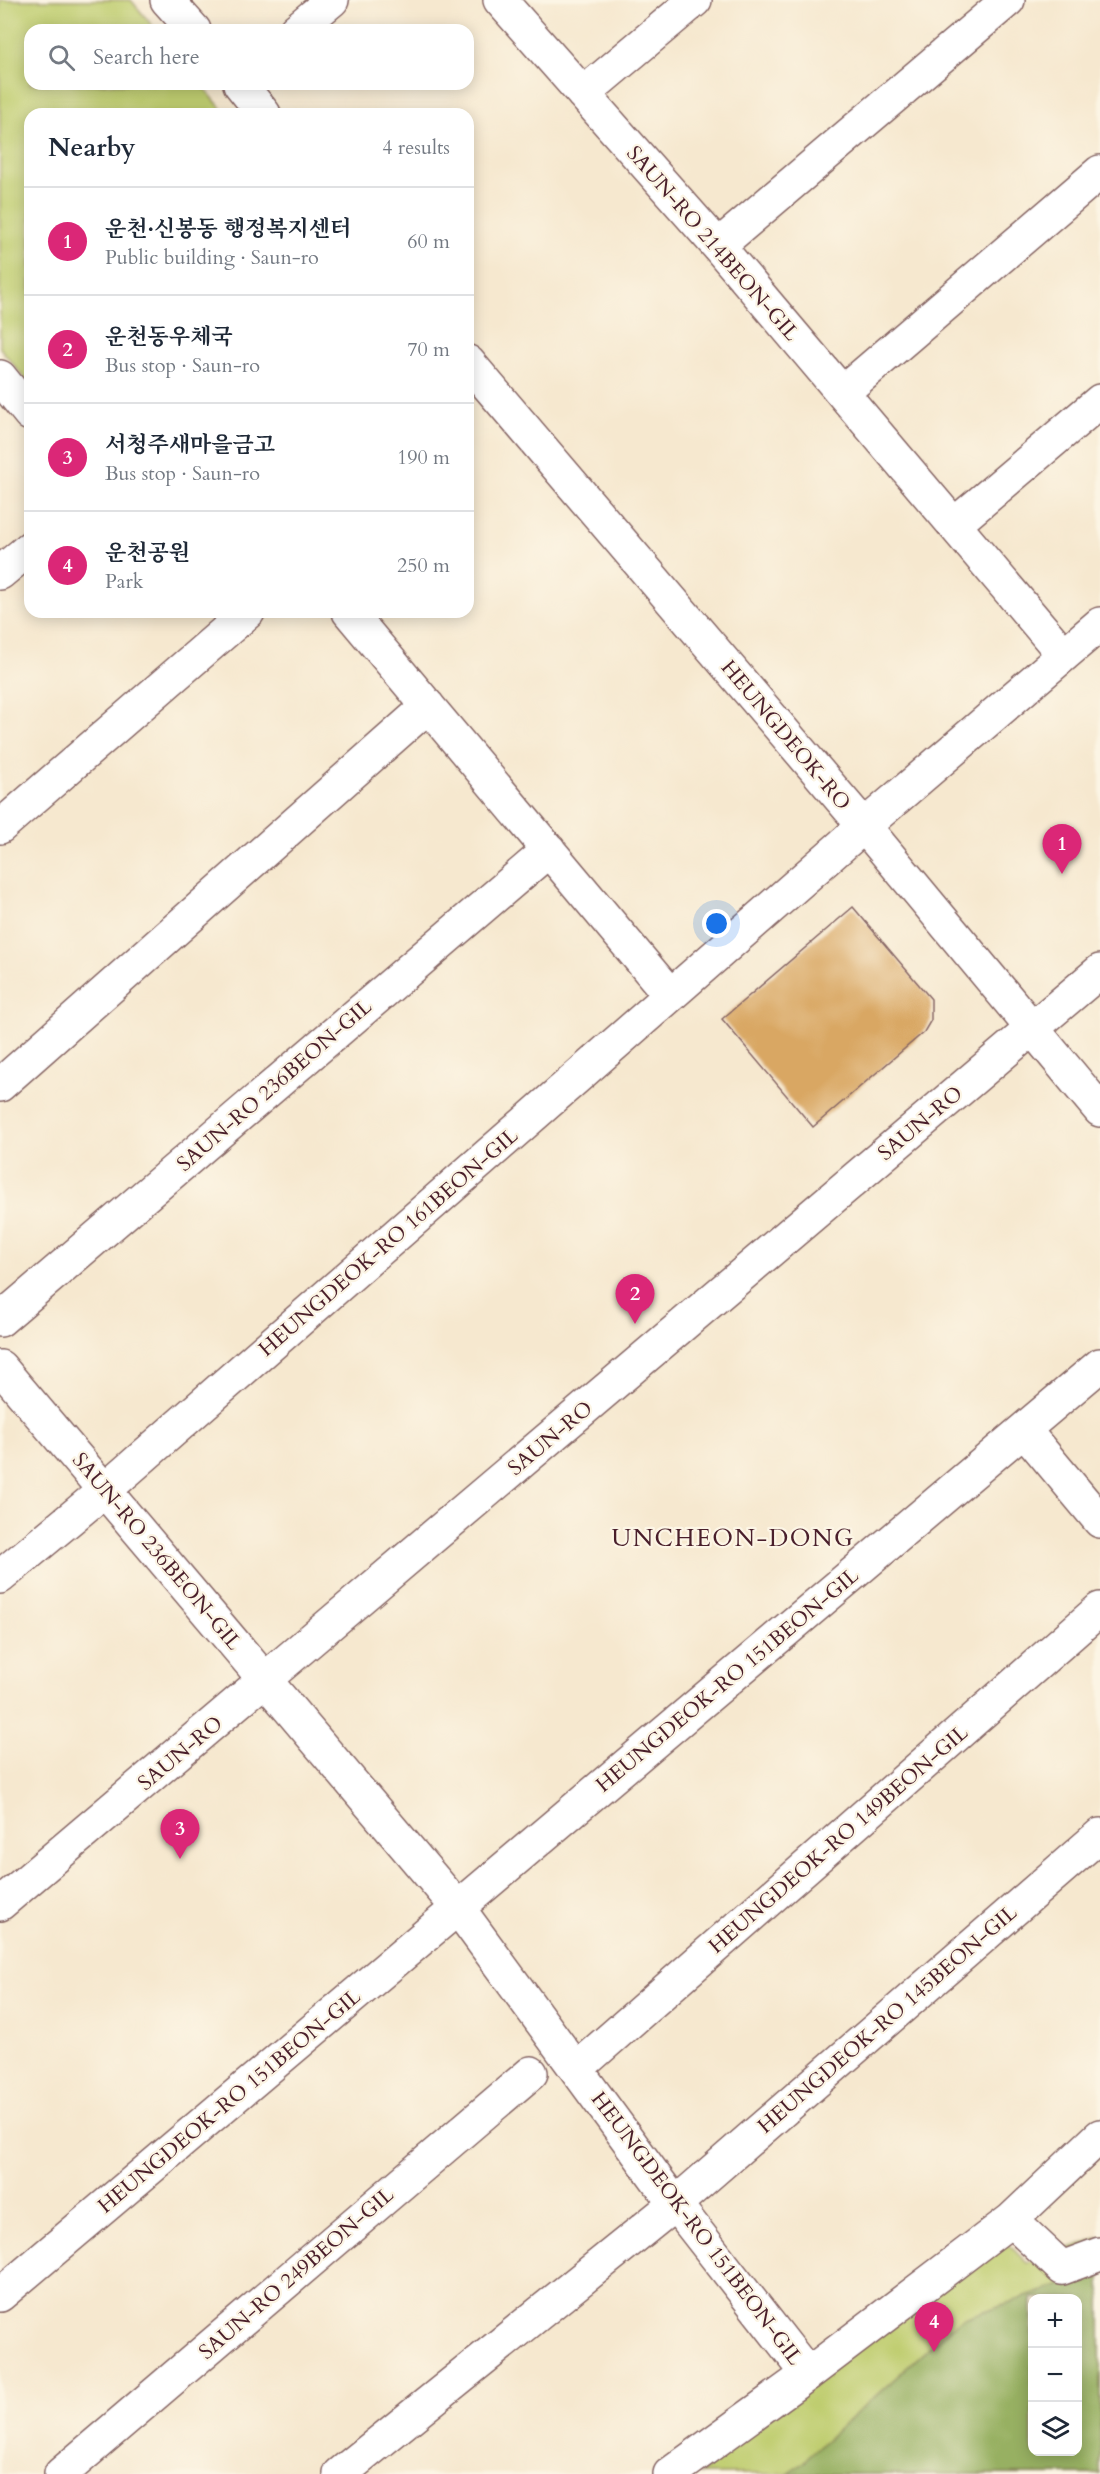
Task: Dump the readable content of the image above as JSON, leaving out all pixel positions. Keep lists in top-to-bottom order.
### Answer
{
  "streets": {
    "street": [
      "SAUN-RO 214BEON-GIL",
      "HEUNGDEOK-RO",
      "SAUN-RO 236BEON-GIL",
      "SAUN-RO",
      "HEUNGDEOK-RO 161BEON-GIL",
      "HEUNGDEOK-RO 151BEON-GIL",
      "HEUNGDEOK-RO 149BEON-GIL",
      "HEUNGDEOK-RO 145BEON-GIL",
      "SAUN-RO 249BEON-GIL"
    ]
  },
  "crossings": [
    ["SAUN-RO 214BEON-GIL", "HEUNGDEOK-RO 161BEON-GIL"],
    ["HEUNGDEOK-RO", "SAUN-RO"],
    ["HEUNGDEOK-RO", "HEUNGDEOK-RO 161BEON-GIL"],
    ["SAUN-RO 236BEON-GIL", "SAUN-RO"],
    ["SAUN-RO 236BEON-GIL", "HEUNGDEOK-RO 161BEON-GIL"],
    ["SAUN-RO 236BEON-GIL", "HEUNGDEOK-RO 151BEON-GIL"],
    ["HEUNGDEOK-RO 151BEON-GIL", "HEUNGDEOK-RO 149BEON-GIL"],
    ["HEUNGDEOK-RO 151BEON-GIL", "HEUNGDEOK-RO 145BEON-GIL"]
  ],
  "districts": ["UNCHEON-DONG"],
  "page": {
    "search": "Search here",
    "heading": ["Nearby", "4 results"],
    "list": [
      {
        "mark": "1",
        "name": "운천·신봉동 행정복지센터",
        "note": "Public building · Saun-ro",
        "value": "60 m"
      },
      {
        "mark": "2",
        "name": "운천동우체국",
        "note": "Bus stop · Saun-ro",
        "value": "70 m"
      },
      {
        "mark": "3",
        "name": "서청주새마을금고",
        "note": "Bus stop · Saun-ro",
        "value": "190 m"
      },
      {
        "mark": "4",
        "name": "운천공원",
        "note": "Park",
        "value": "250 m"
      }
    ],
    "pins": [
      "1",
      "2",
      "3",
      "4"
    ],
    "map_buttons": ["+", "−"]
  }
}
